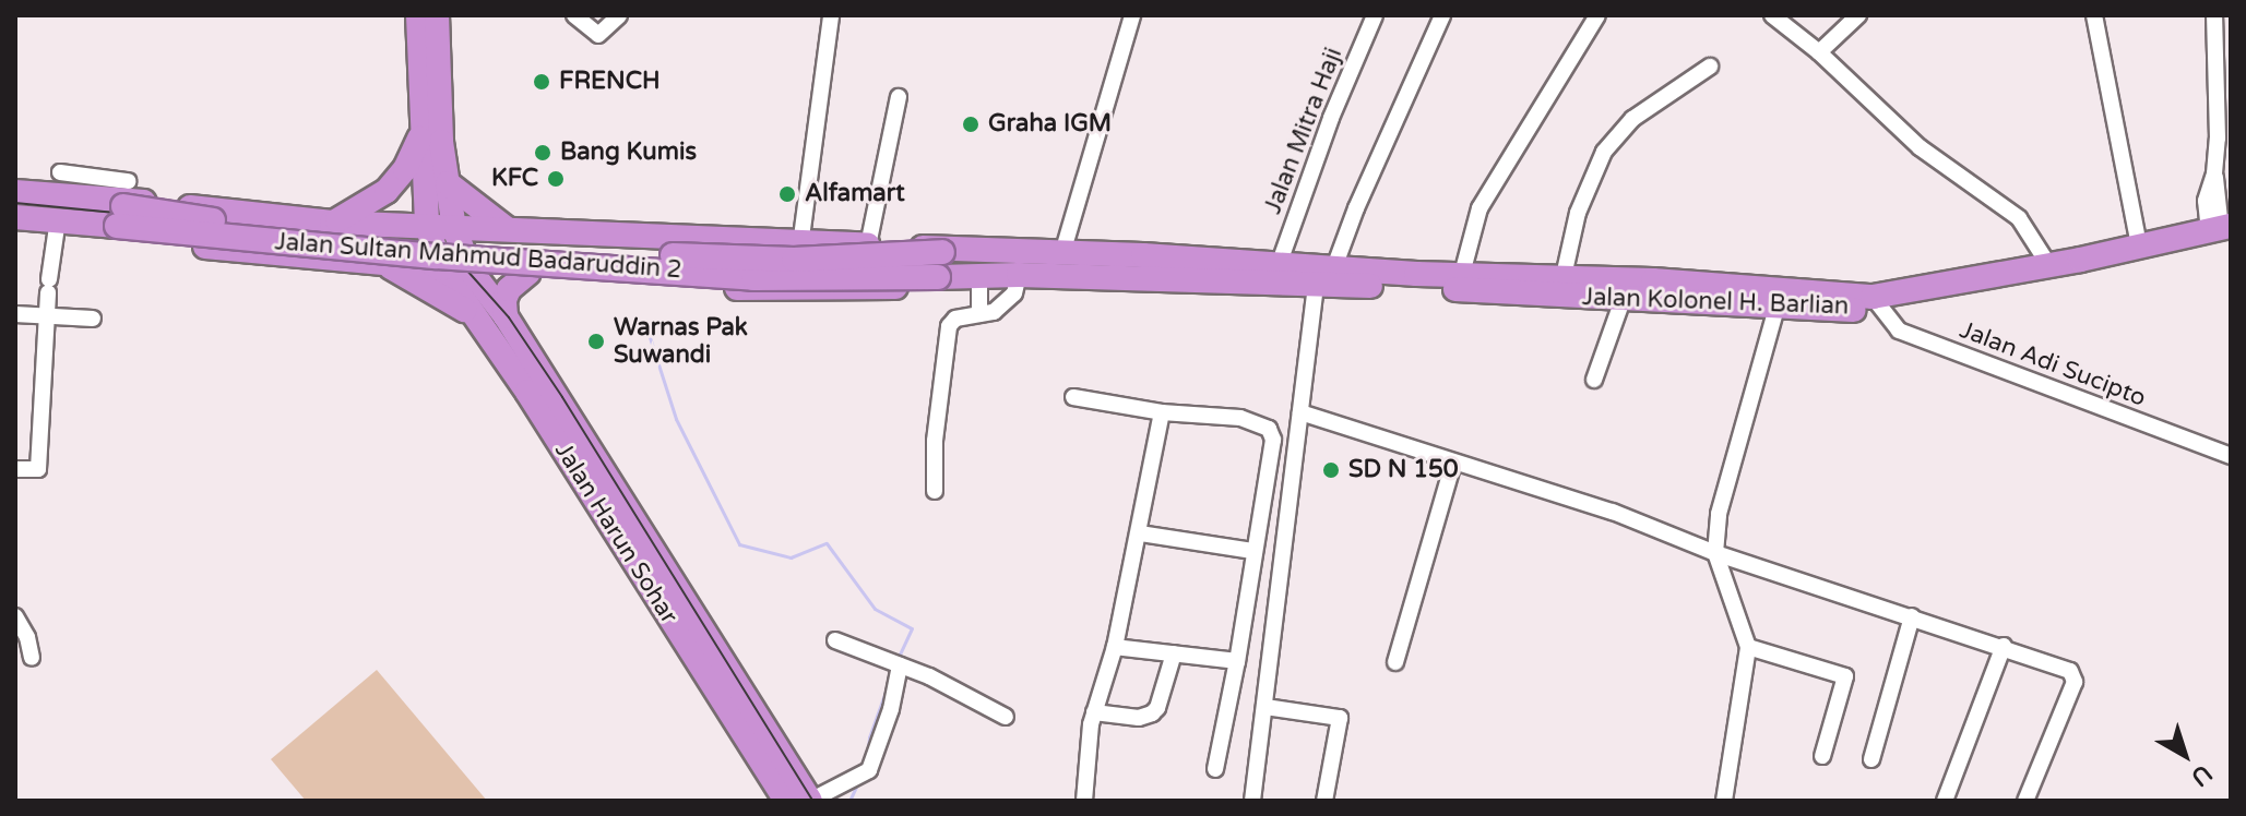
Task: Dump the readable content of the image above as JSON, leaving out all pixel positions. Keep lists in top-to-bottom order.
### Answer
{
  "streets": {
    "highway": ["Jalan Sultan Mahmud Badaruddin 2", "Jalan Kolonel H. Barlian", "Jalan Harun Sohar"],
    "street": ["Jalan Mitra Haji", "Jalan Adi Sucipto"]
  },
  "crossings": [
    ["Jalan Mitra Haji", "Jalan Kolonel H. Barlian"],
    ["Jalan Sultan Mahmud Badaruddin 2", "Jalan Kolonel H. Barlian"],
    ["Jalan Kolonel H. Barlian", "Jalan Adi Sucipto"]
  ],
  "places": [
    "FRENCH",
    "Graha IGM",
    "Bang Kumis",
    "KFC",
    "Alfamart",
    "Warnas Pak Suwandi",
    "SD N 150"
  ],
  "north": "bottom right"
}
